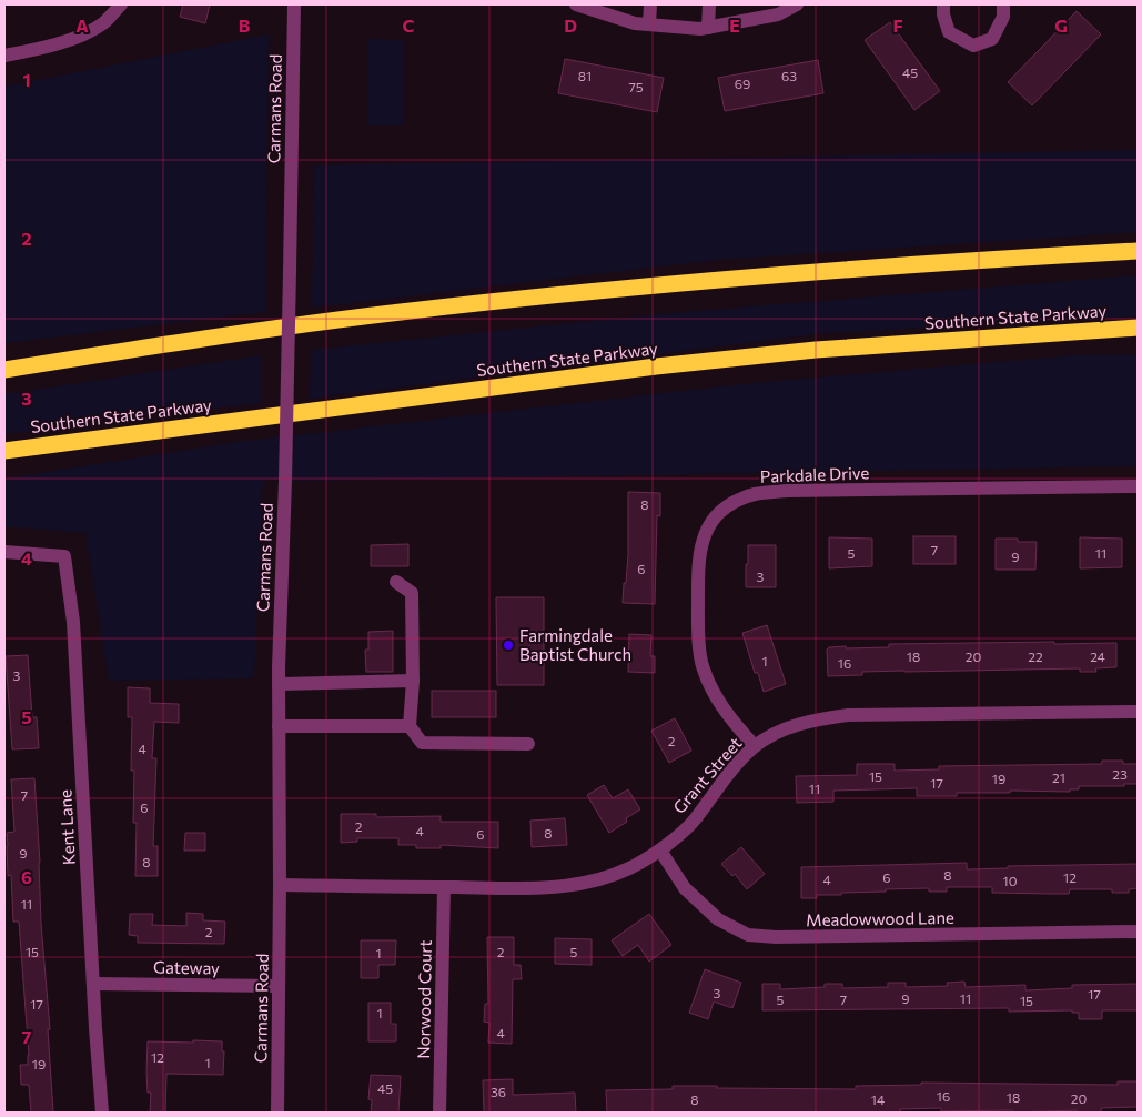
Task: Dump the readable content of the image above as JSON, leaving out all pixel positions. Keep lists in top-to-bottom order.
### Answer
{
  "streets": {
    "highway": ["Southern State Parkway"],
    "street": [
      "Carmans Road",
      "Parkdale Drive",
      "Grant Street",
      "Kent Lane",
      "Meadowwood Lane",
      "Gateway",
      "Norwood Court"
    ]
  },
  "crossings": [
    ["Carmans Road", "Grant Street"],
    ["Carmans Road", "Gateway"],
    ["Parkdale Drive", "Grant Street"],
    ["Grant Street", "Meadowwood Lane"],
    ["Grant Street", "Norwood Court"],
    ["Kent Lane", "Gateway"]
  ],
  "places": ["Farmingdale Baptist Church"],
  "house_numbers": [
    "45",
    "81",
    "63",
    "69",
    "75",
    "8",
    "7",
    "5",
    "11",
    "9",
    "6",
    "3",
    "18",
    "20",
    "22",
    "24",
    "1",
    "16",
    "3",
    "2",
    "4",
    "23",
    "15",
    "21",
    "19",
    "17",
    "11",
    "7",
    "6",
    "2",
    "4",
    "8",
    "6",
    "9",
    "8",
    "8",
    "6",
    "12",
    "4",
    "10",
    "11",
    "2",
    "15",
    "2",
    "5",
    "1",
    "3",
    "17",
    "9",
    "11",
    "5",
    "7",
    "15",
    "17",
    "1",
    "4",
    "12",
    "1",
    "19",
    "45",
    "36",
    "16",
    "18",
    "20",
    "8",
    "14"
  ],
  "grid": {
    "columns": [
      "A",
      "B",
      "C",
      "D",
      "E",
      "F",
      "G"
    ],
    "rows": [
      "1",
      "2",
      "3",
      "4",
      "5",
      "6",
      "7"
    ]
  }
}
